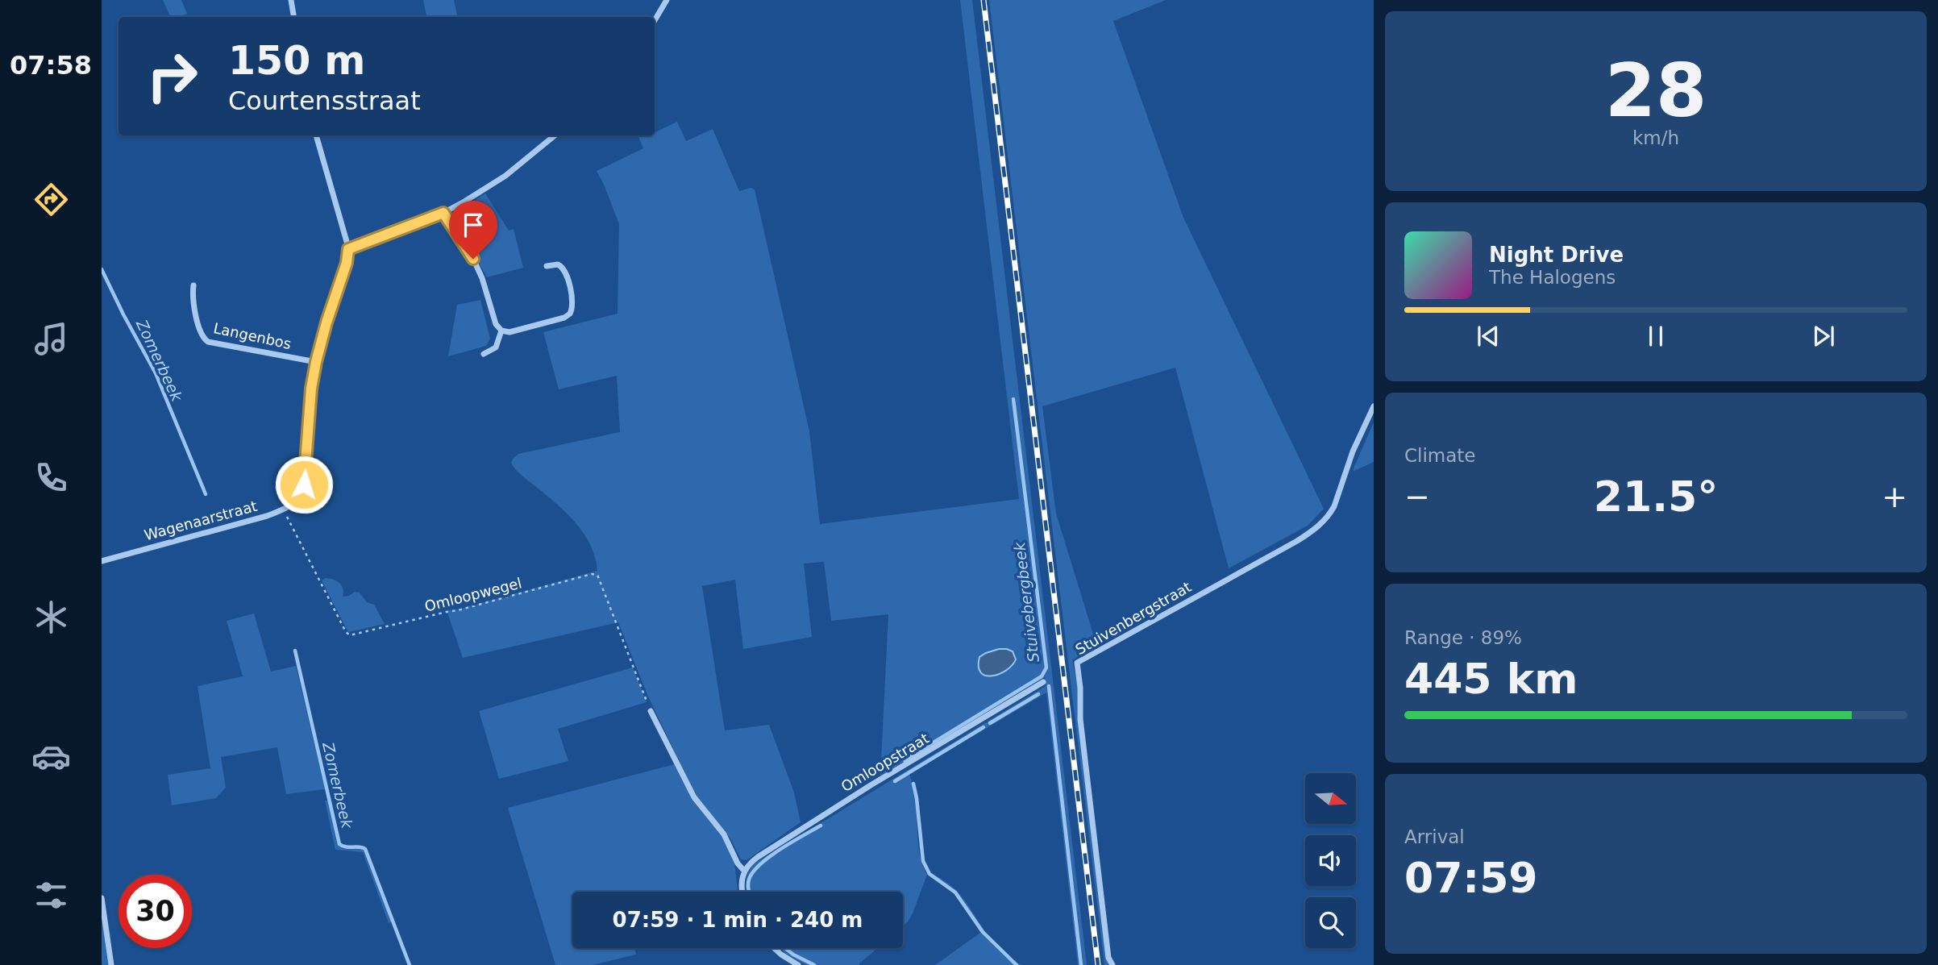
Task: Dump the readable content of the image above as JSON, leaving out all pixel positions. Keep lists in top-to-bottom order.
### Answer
{
  "streets": {
    "street": [
      "Langenbos",
      "Wagenaarstraat",
      "Stuivenbergstraat",
      "Omloopstraat"
    ],
    "path": ["Omloopwegel"]
  },
  "crossings": [
    ["Wagenaarstraat", "Omloopwegel"]
  ],
  "water": ["Zomerbeek", "Stuivebergbeek"],
  "north": "right",
  "page": {
    "tabs": "07:58",
    "tile": [
      ["28", "km/h"],
      "Climate",
      ["Range · 89%", "445 km"],
      ["Arrival", "07:59"]
    ],
    "turn": ["150 m", "Courtensstraat"],
    "song": ["Night Drive", "The Halogens"],
    "heat": ["−", "21.5°", "+"],
    "limit": "30",
    "trip": "07:59 · 1 min · 240 m"
  }
}
